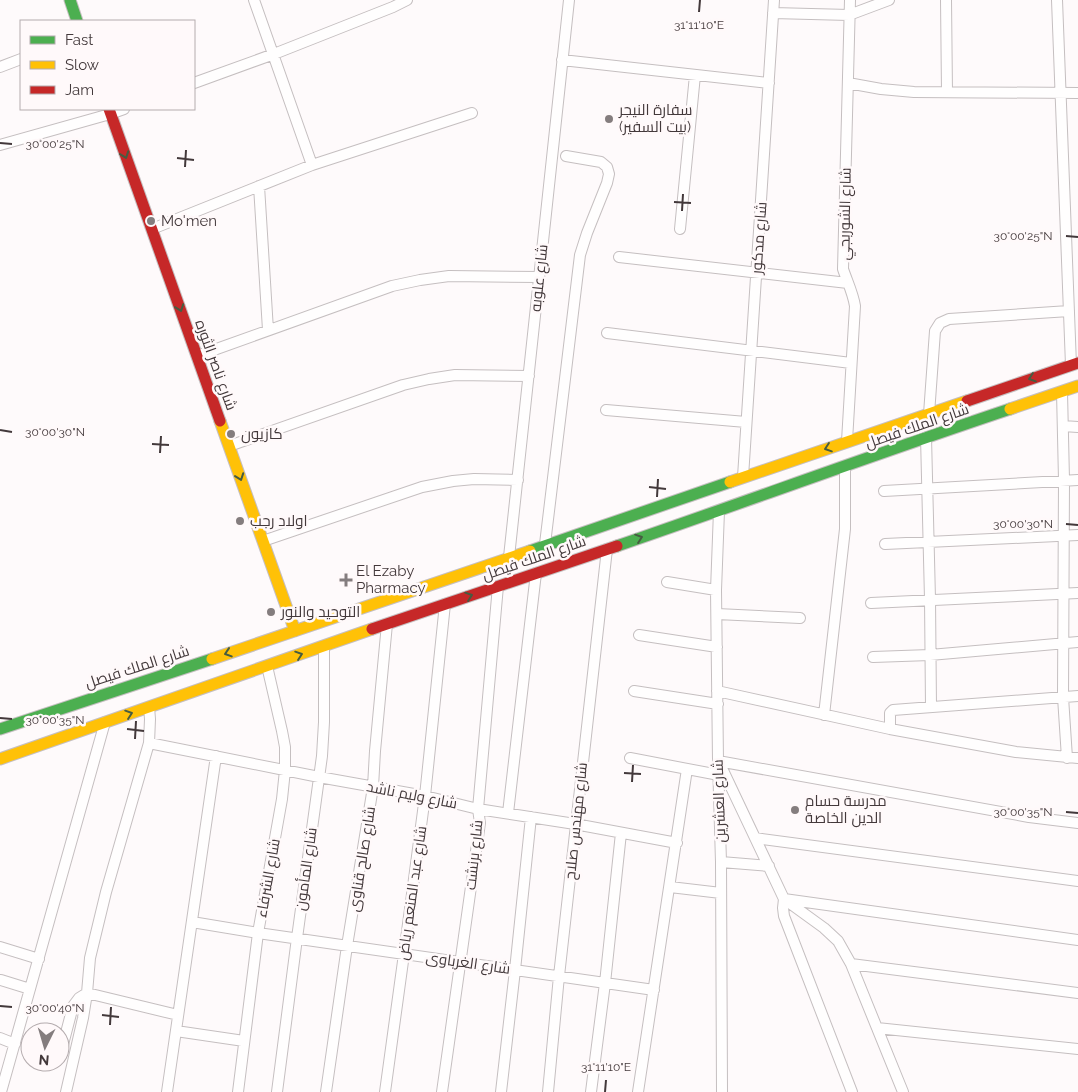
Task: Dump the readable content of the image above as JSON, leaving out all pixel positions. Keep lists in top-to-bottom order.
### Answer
{
  "streets": {
    "main road": ["شارع ناصر الثوره", "شارع الملك فيصل"],
    "street": [
      "شارع الشوربجي",
      "شارع مدكور",
      "شارع علوبه",
      "شارع وليم ناشد",
      "شارع العشرين",
      "شارع مهندس صلاح",
      "شارع برنشت",
      "شارع صالح قناوى",
      "شارع المأمون",
      "شارع الشرفاء",
      "شارع عبد المنعم رياض",
      "شارع الغرباوى"
    ]
  },
  "crossings": [
    ["شارع الشوربجي", "شارع الملك فيصل"],
    ["شارع مدكور", "شارع الملك فيصل"],
    ["شارع علوبه", "شارع الملك فيصل"],
    ["شارع ناصر الثوره", "شارع الملك فيصل"],
    ["شارع الملك فيصل", "شارع العشرين"],
    ["شارع الملك فيصل", "شارع مهندس صلاح"],
    ["شارع الملك فيصل", "شارع برنشت"],
    ["شارع الملك فيصل", "شارع صالح قناوى"],
    ["شارع الملك فيصل", "شارع المأمون"],
    ["شارع الملك فيصل", "شارع الشرفاء"],
    ["شارع الملك فيصل", "شارع عبد المنعم رياض"],
    ["شارع وليم ناشد", "شارع مهندس صلاح"],
    ["شارع وليم ناشد", "شارع برنشت"],
    ["شارع وليم ناشد", "شارع صالح قناوى"],
    ["شارع وليم ناشد", "شارع المأمون"],
    ["شارع وليم ناشد", "شارع الشرفاء"],
    ["شارع وليم ناشد", "شارع عبد المنعم رياض"],
    ["شارع مهندس صلاح", "شارع الغرباوى"],
    ["شارع برنشت", "شارع الغرباوى"],
    ["شارع صالح قناوى", "شارع الغرباوى"],
    ["شارع المأمون", "شارع الغرباوى"],
    ["شارع الشرفاء", "شارع الغرباوى"],
    ["شارع عبد المنعم رياض", "شارع الغرباوى"]
  ],
  "one_way": ["شارع ناصر الثوره"],
  "places": {
    "other": [
      "سفارة النيجر (بيت السفير)",
      "Mo'men",
      "كازيون",
      "اولاد رجب",
      "التوحيد والنور",
      "مدرسة حسام الدين الخاصة"
    ],
    "health": ["El Ezaby Pharmacy"]
  },
  "legend": ["Fast", "Slow", "Jam"],
  "north": "bottom",
  "coordinates": [
    "31°11'10\"E",
    "30°00'25\"N",
    "30°00'30\"N",
    "30°00'35\"N",
    "30°00'40\"N"
  ]
}
